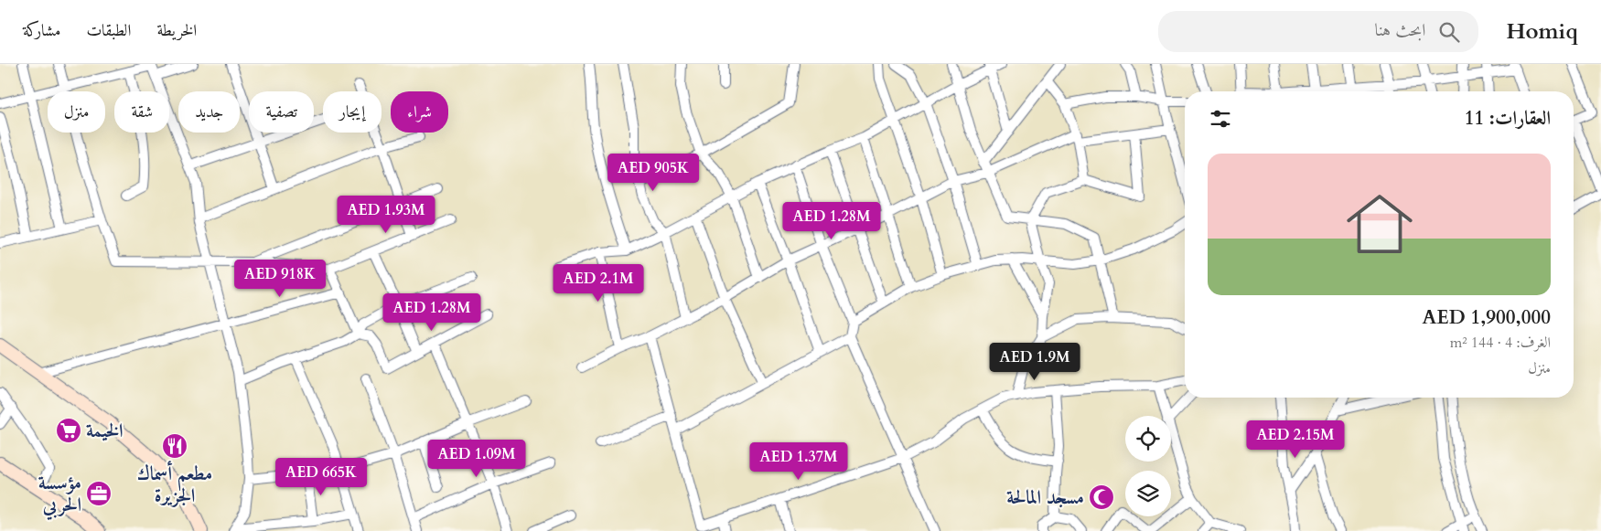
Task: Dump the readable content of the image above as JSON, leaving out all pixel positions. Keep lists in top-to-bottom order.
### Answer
{
  "places": {
    "supermarket": ["الخيمة"],
    "restaurant": ["مطعم أسماك الجزيرة"],
    "office": ["مؤسسة الحربي"],
    "mosque": ["مسجد المالحة"]
  },
  "page": {
    "header": "Homiq",
    "search": "ابحث هنا",
    "nav": ["الخريطة", "الطبقات", "مشاركة"],
    "chip": [
      "شراء",
      "إيجار",
      "تصفية",
      "جديد",
      "شقة",
      "منزل"
    ],
    "heading": "العقارات: 11",
    "list": [
      {
        "name": "AED 1,900,000",
        "note": "الغرف: 4 · 144 m² · منزل"
      }
    ],
    "price": [
      "AED 905K",
      "AED 1.93M",
      "AED 1.28M",
      "AED 918K",
      "AED 2.1M",
      "AED 1.28M",
      "AED 1.9M",
      "AED 2.15M",
      "AED 1.09M",
      "AED 1.37M",
      "AED 665K"
    ]
  }
}
